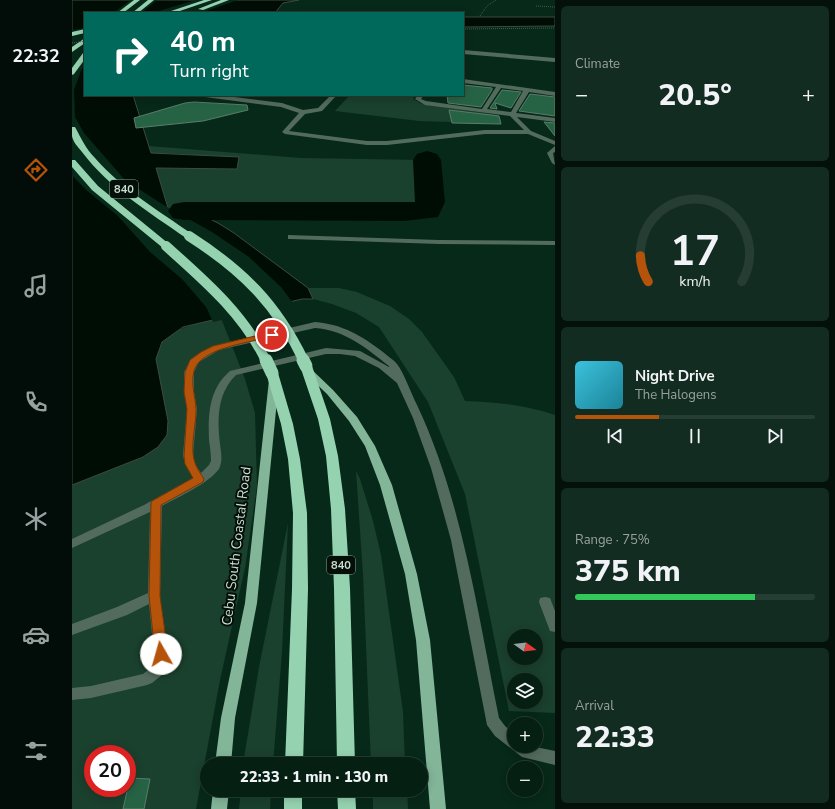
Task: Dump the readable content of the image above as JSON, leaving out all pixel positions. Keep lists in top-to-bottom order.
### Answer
{
  "streets": {
    "highway": ["840", "Cebu South Coastal Road"]
  },
  "north": "right",
  "page": {
    "tabs": "22:32",
    "tile": [
      "Climate",
      ["Range · 75%", "375 km"],
      ["Arrival", "22:33"]
    ],
    "turn": ["40 m", "Turn right"],
    "heat": ["−", "20.5°", "+"],
    "song": ["Night Drive", "The Halogens"],
    "map_buttons": ["+", "−"],
    "limit": "20",
    "trip": "22:33 · 1 min · 130 m",
    "gauge": ["17", "km/h"]
  }
}
